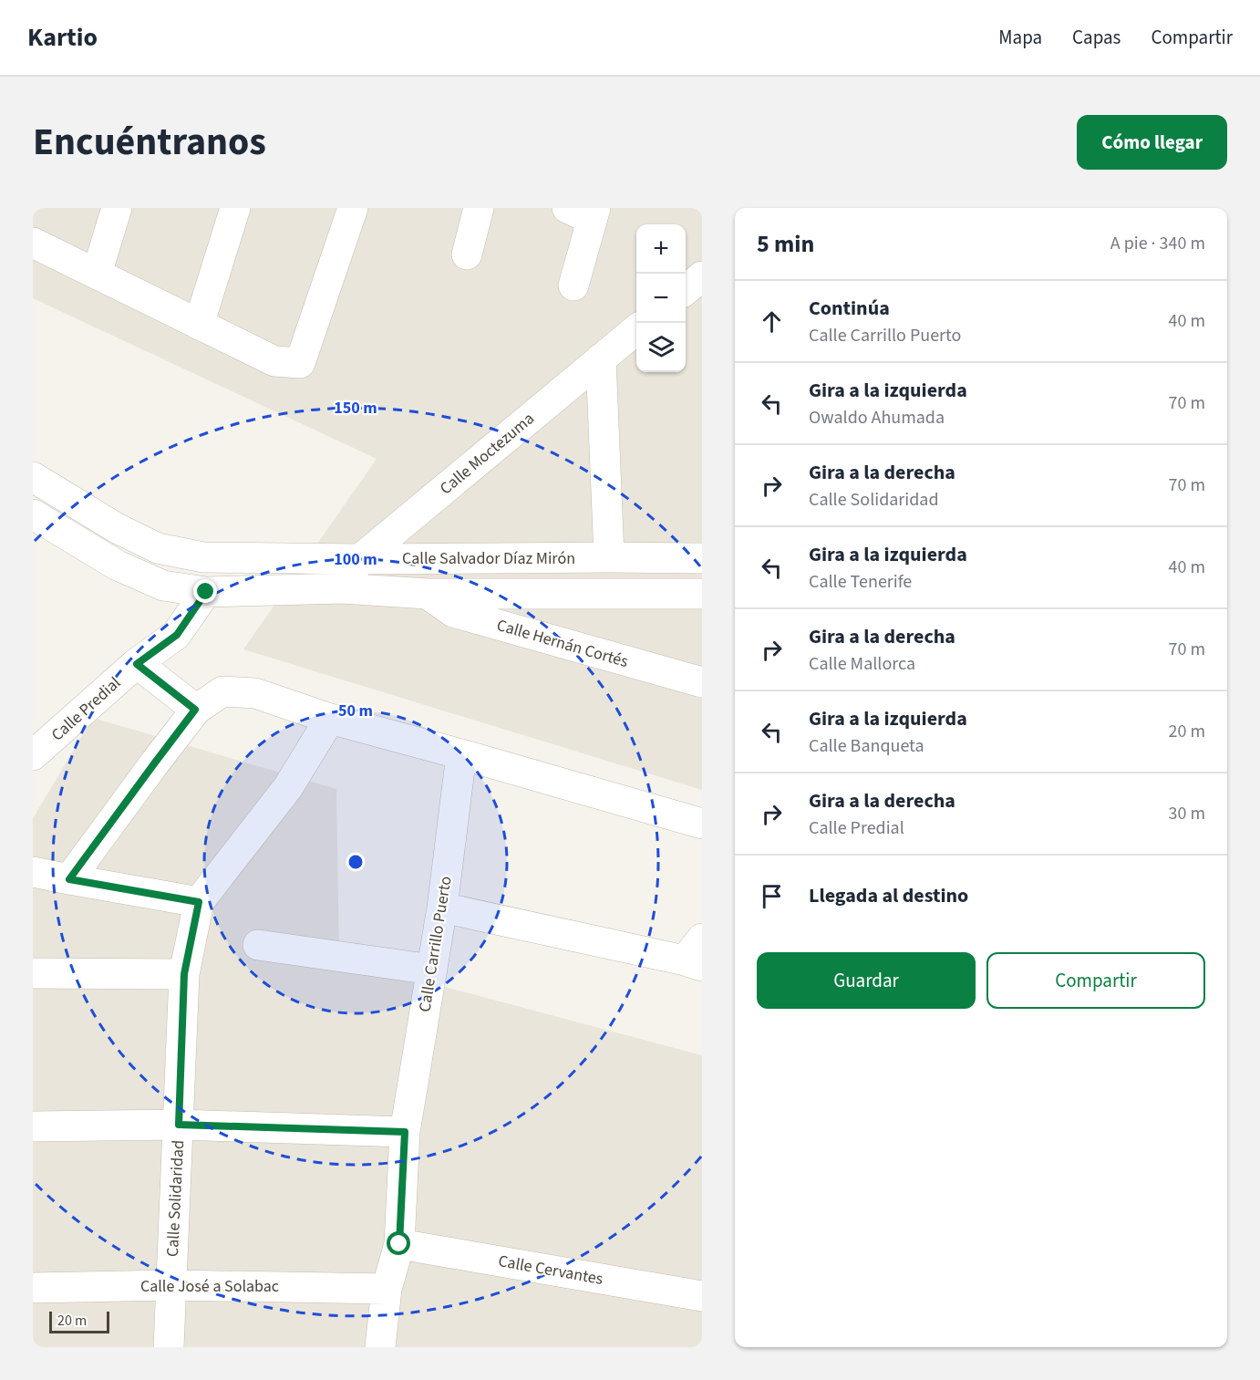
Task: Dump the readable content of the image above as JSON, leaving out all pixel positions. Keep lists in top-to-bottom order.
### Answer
{
  "streets": {
    "street": [
      "Calle Moctezuma",
      "Calle Salvador Díaz Mirón",
      "Calle Hernán Cortés",
      "Calle Predial",
      "Calle Carrillo Puerto",
      "Calle Solidaridad",
      "Calle Cervantes",
      "Calle José a Solabac"
    ]
  },
  "crossings": [
    ["Calle Moctezuma", "Calle Salvador Díaz Mirón"],
    ["Calle Salvador Díaz Mirón", "Calle Hernán Cortés"],
    ["Calle Salvador Díaz Mirón", "Calle Predial"],
    ["Calle Carrillo Puerto", "Calle Cervantes"],
    ["Calle Carrillo Puerto", "Calle José a Solabac"],
    ["Calle Solidaridad", "Calle José a Solabac"]
  ],
  "scale_bar": "20 m",
  "page": {
    "header": "Kartio",
    "nav": ["Mapa", "Capas", "Compartir"],
    "title": "Encuéntranos",
    "buttons": [
      "Cómo llegar",
      ["Guardar", "Compartir"]
    ],
    "heading": ["5 min", "A pie · 340 m"],
    "map_buttons": ["+", "−"],
    "list": [
      ["Continúa", "Calle Carrillo Puerto", "40 m"],
      ["Gira a la izquierda", "Owaldo Ahumada", "70 m"],
      ["Gira a la derecha", "Calle Solidaridad", "70 m"],
      ["Gira a la izquierda", "Calle Tenerife", "40 m"],
      ["Gira a la derecha", "Calle Mallorca", "70 m"],
      ["Gira a la izquierda", "Calle Banqueta", "20 m"],
      ["Gira a la derecha", "Calle Predial", "30 m"],
      "Llegada al destino"
    ],
    "scale": "20 m"
  },
  "rings": ["150 m", "100 m", "50 m"]
}
